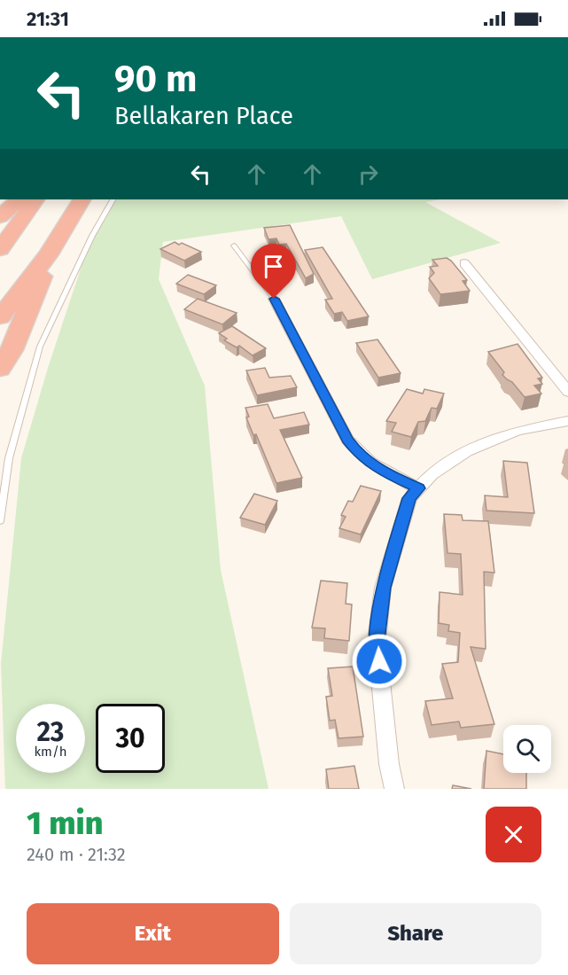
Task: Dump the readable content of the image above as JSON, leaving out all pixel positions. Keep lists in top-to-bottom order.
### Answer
{
  "page": {
    "status": "21:31",
    "turn": ["90 m", "Bellakaren Place"],
    "speed": "23 km/h",
    "limit": "30",
    "heading": ["1 min", "240 m · 21:32"],
    "buttons": ["Exit", "Share"]
  }
}
